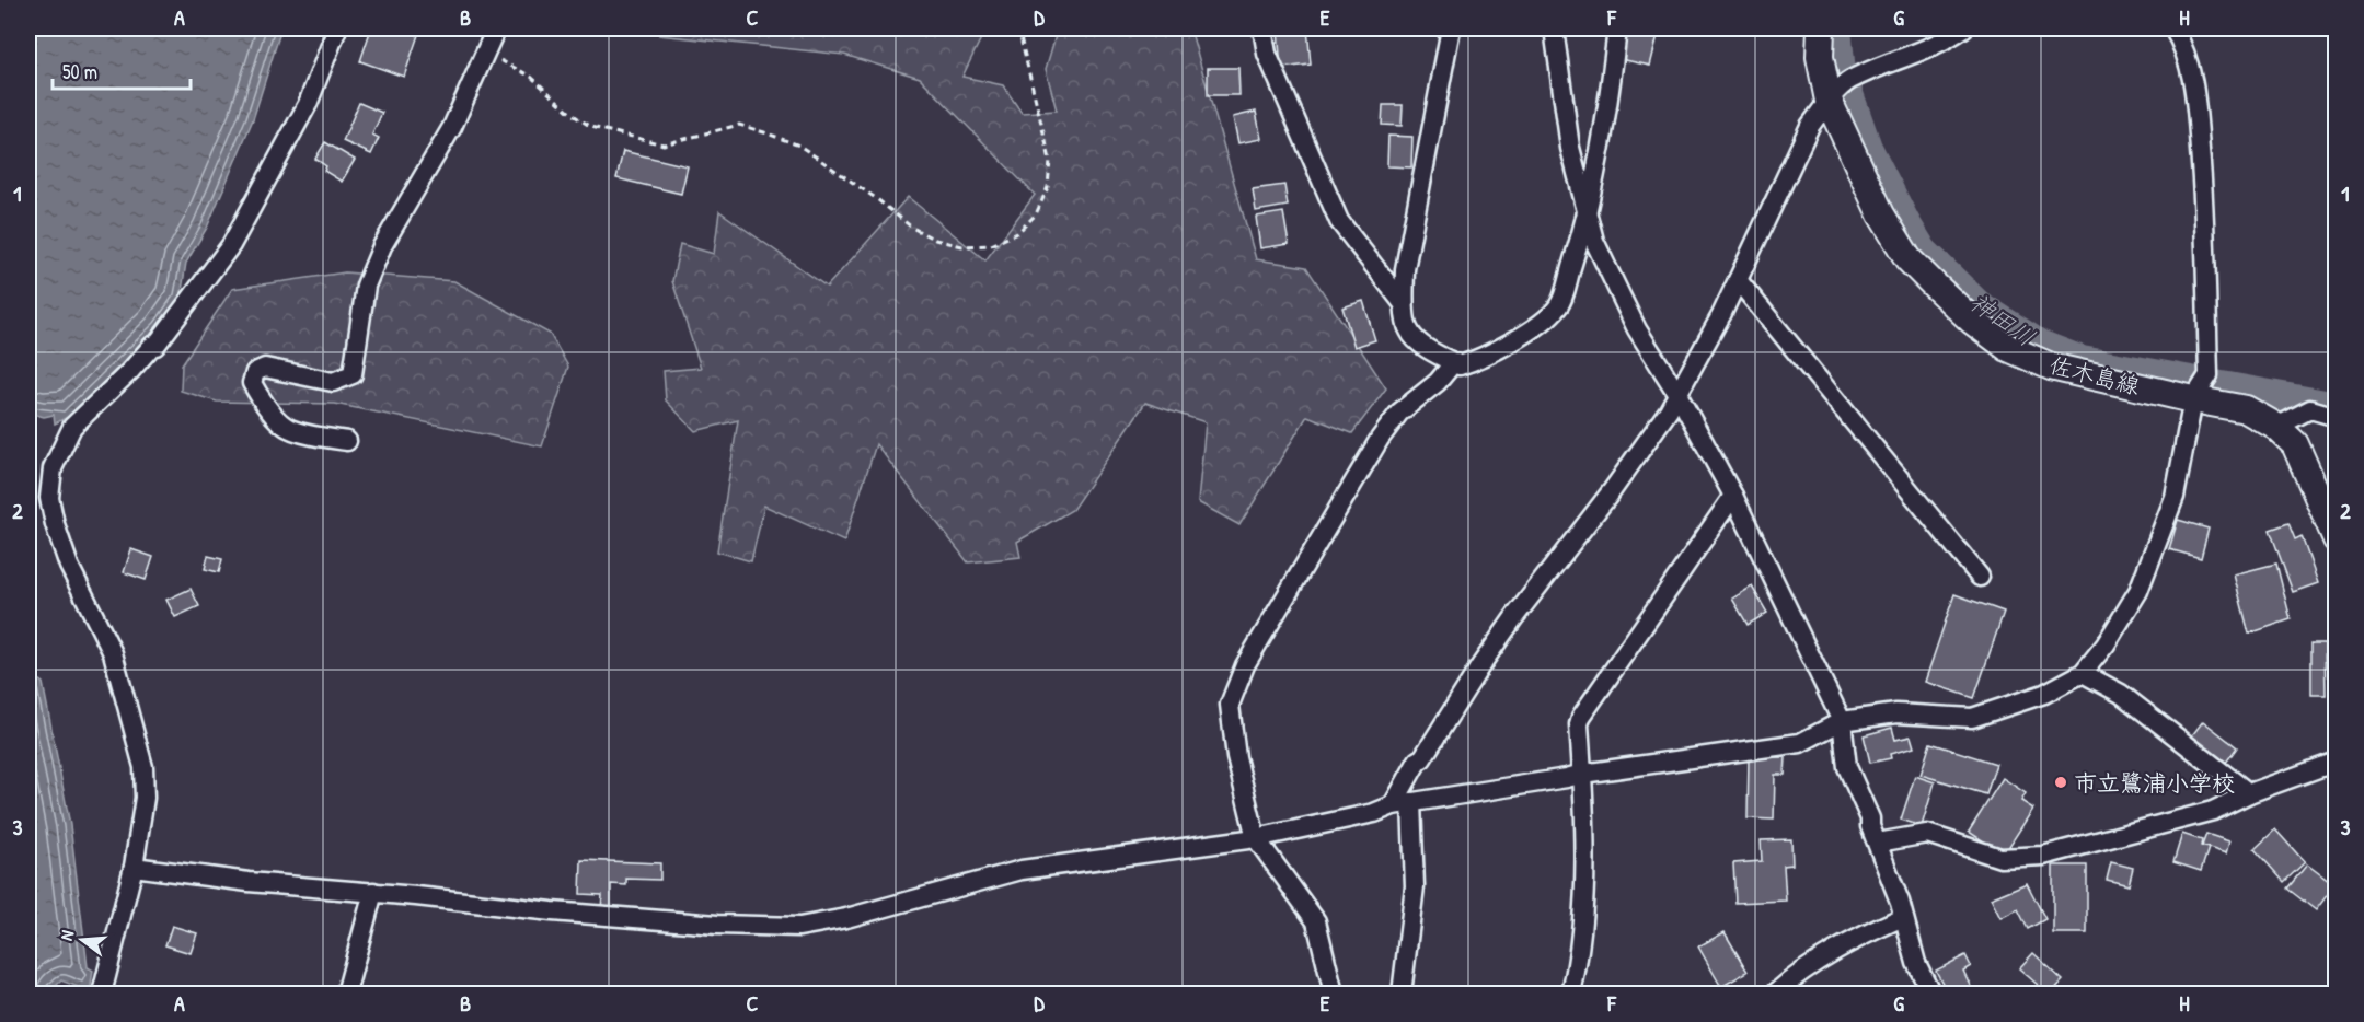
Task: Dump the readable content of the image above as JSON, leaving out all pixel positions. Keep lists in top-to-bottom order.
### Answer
{
  "streets": {
    "main road": ["佐木島線"]
  },
  "water": ["神田川"],
  "places": ["市立鷺浦小学校"],
  "scale_bar": "50 m",
  "north": "left",
  "grid": {
    "columns": [
      "A",
      "B",
      "C",
      "D",
      "E",
      "F",
      "G",
      "H"
    ],
    "rows": ["1", "2", "3"]
  }
}
